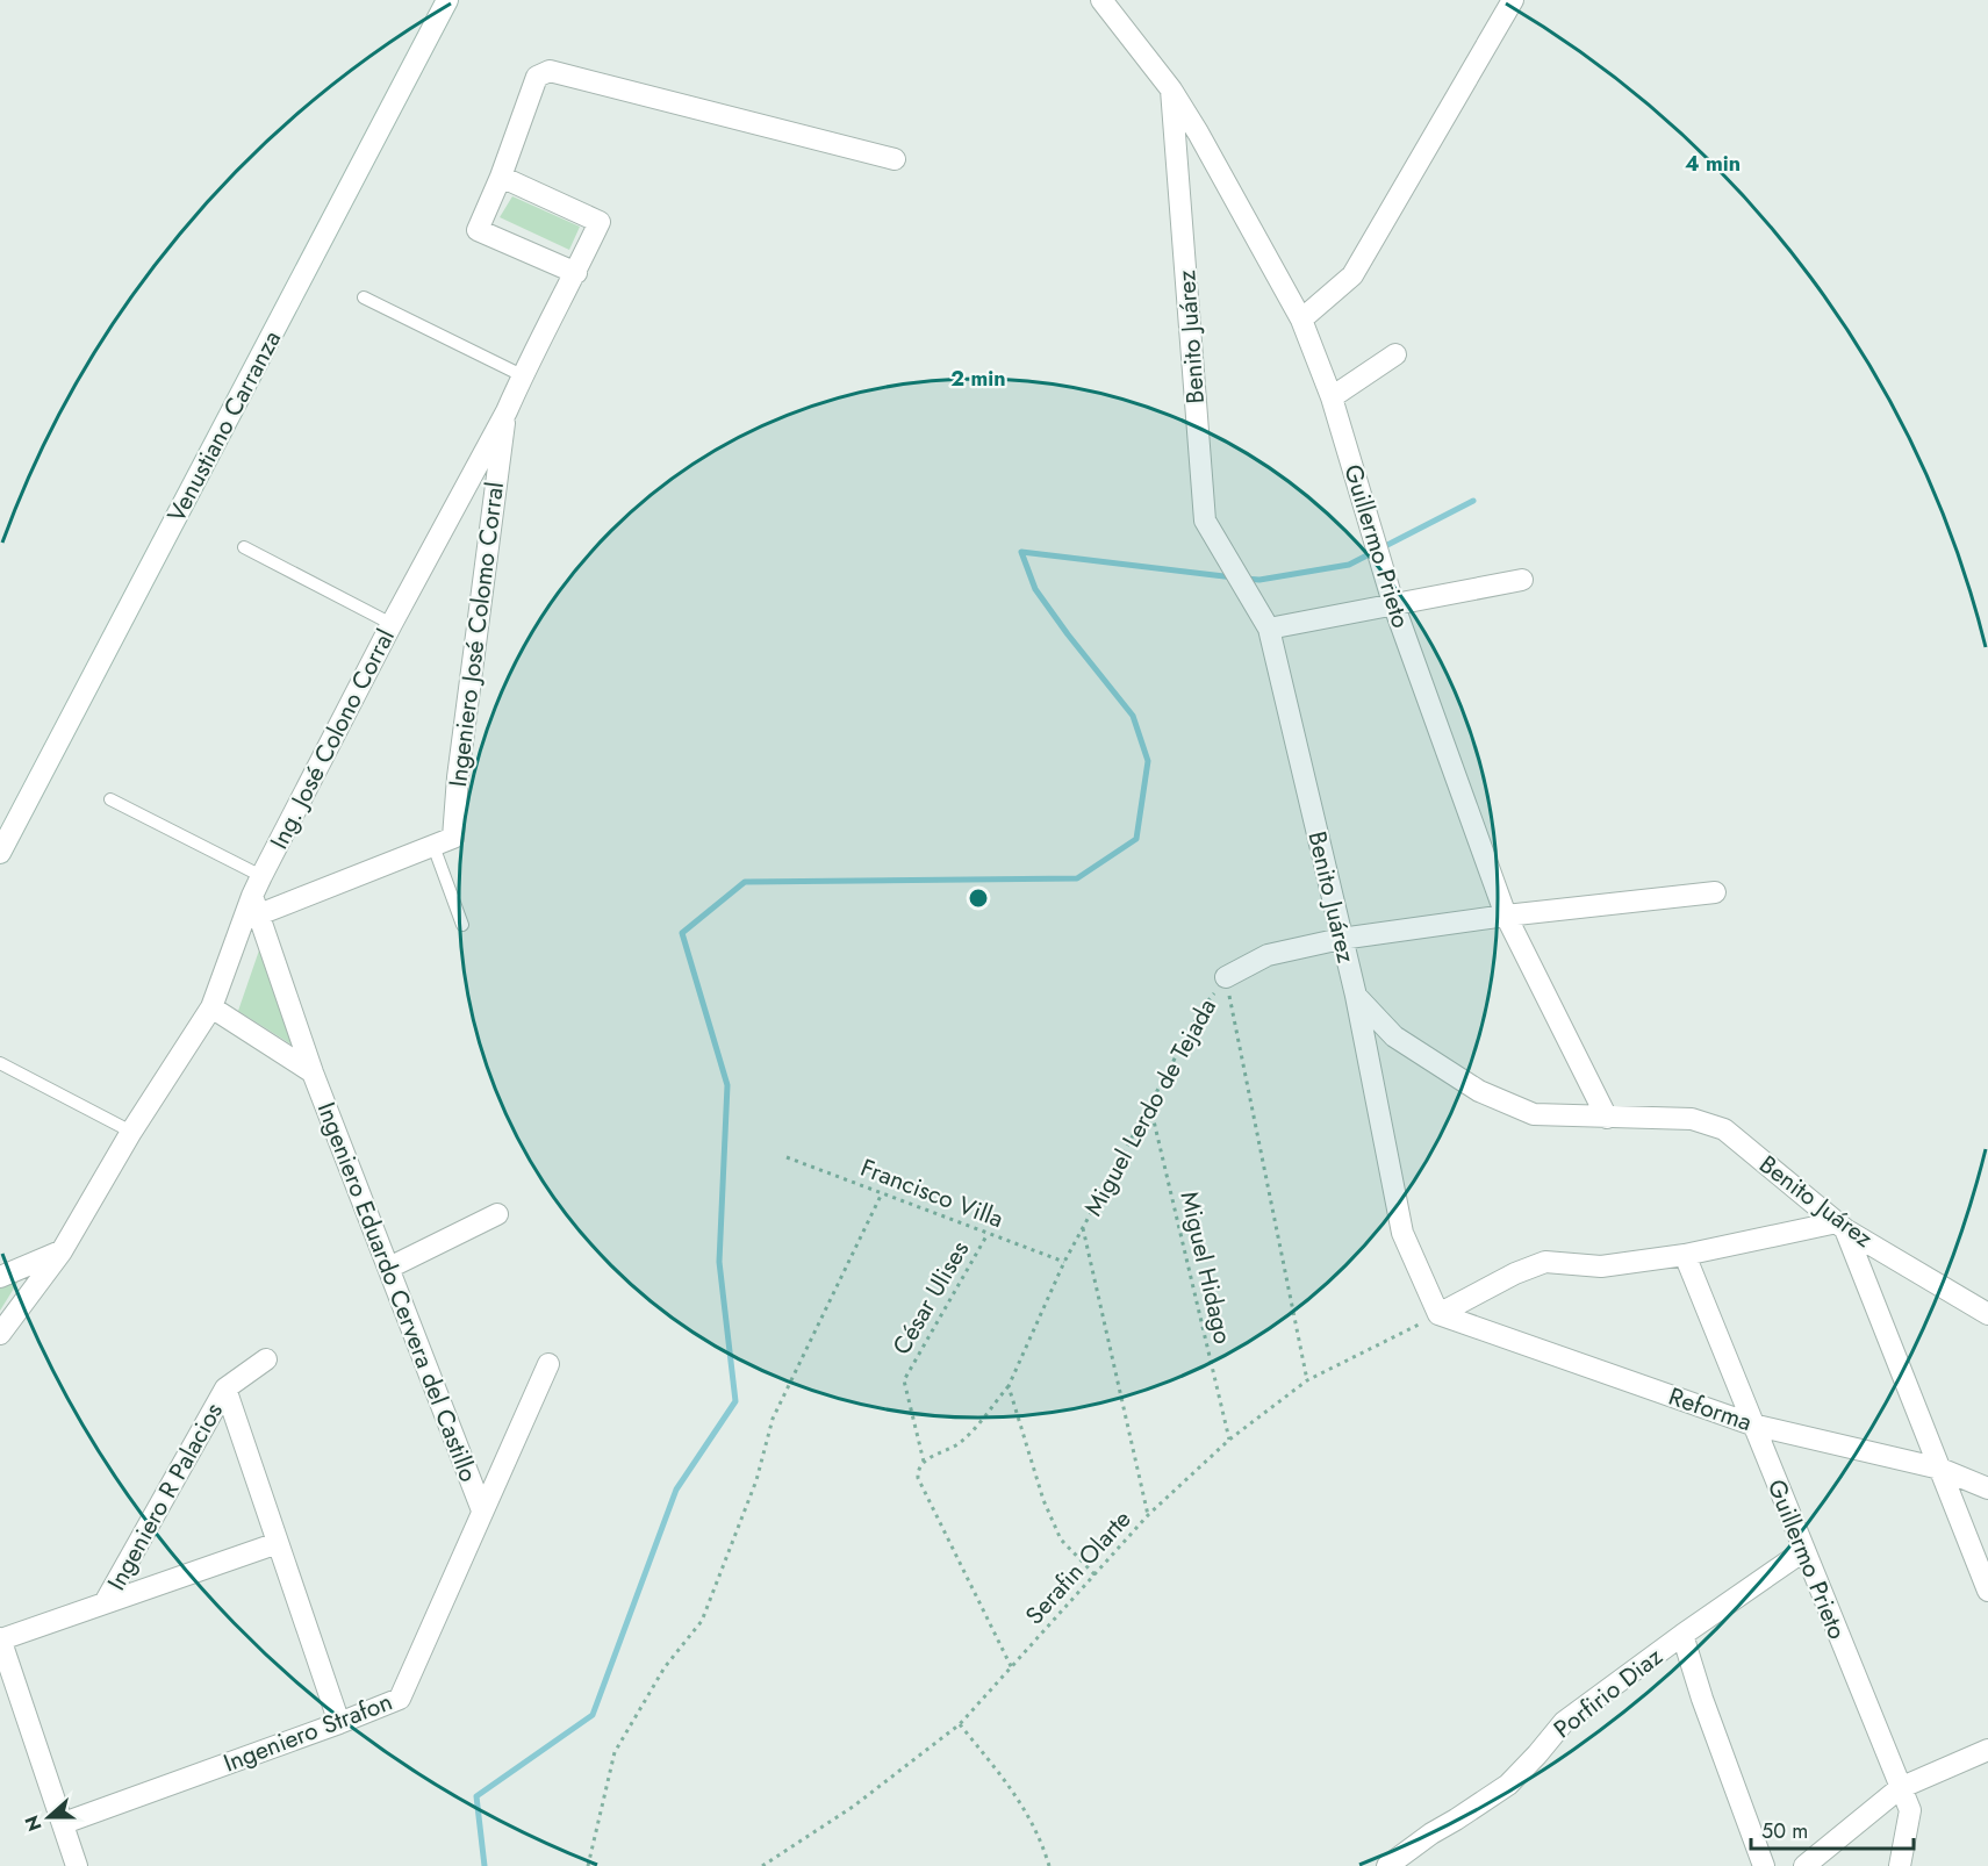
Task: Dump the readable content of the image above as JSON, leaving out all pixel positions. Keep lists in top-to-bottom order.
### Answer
{
  "streets": {
    "street": [
      "Benito Juárez",
      "Venustiano Carranza",
      "Guillermo Prieto",
      "Ingeniero José Colomo Corral",
      "Ing. José Colono Corral",
      "Miguel Lerdo de Tejada",
      "Ingeniero Eduardo Cervera del Castillo",
      "Reforma",
      "Ingeniero R Palacios",
      "Porfirio Diaz",
      "Ingeniero Strafon"
    ],
    "path": [
      "Francisco Villa",
      "Miguel Hidago",
      "César Ulises",
      "Serafin Olarte"
    ]
  },
  "crossings": [
    ["Benito Juárez", "Guillermo Prieto"],
    ["Benito Juárez", "Miguel Lerdo de Tejada"],
    ["Guillermo Prieto", "Miguel Lerdo de Tejada"],
    ["Guillermo Prieto", "Reforma"],
    ["Guillermo Prieto", "Porfirio Diaz"],
    ["Ingeniero José Colomo Corral", "Ing. José Colono Corral"],
    ["Ingeniero José Colomo Corral", "Ingeniero Eduardo Cervera del Castillo"],
    ["Ing. José Colono Corral", "Ingeniero Eduardo Cervera del Castillo"],
    ["Miguel Lerdo de Tejada", "Francisco Villa"],
    ["Miguel Lerdo de Tejada", "Miguel Hidago"],
    ["Miguel Lerdo de Tejada", "César Ulises"],
    ["Francisco Villa", "César Ulises"],
    ["Miguel Hidago", "Serafin Olarte"],
    ["Ingeniero Eduardo Cervera del Castillo", "Ingeniero Strafon"],
    ["César Ulises", "Serafin Olarte"],
    ["Reforma", "Serafin Olarte"],
    ["Ingeniero R Palacios", "Ingeniero Strafon"]
  ],
  "scale_bar": "50 m",
  "north": "left",
  "rings": ["4 min", "2 min"]
}
